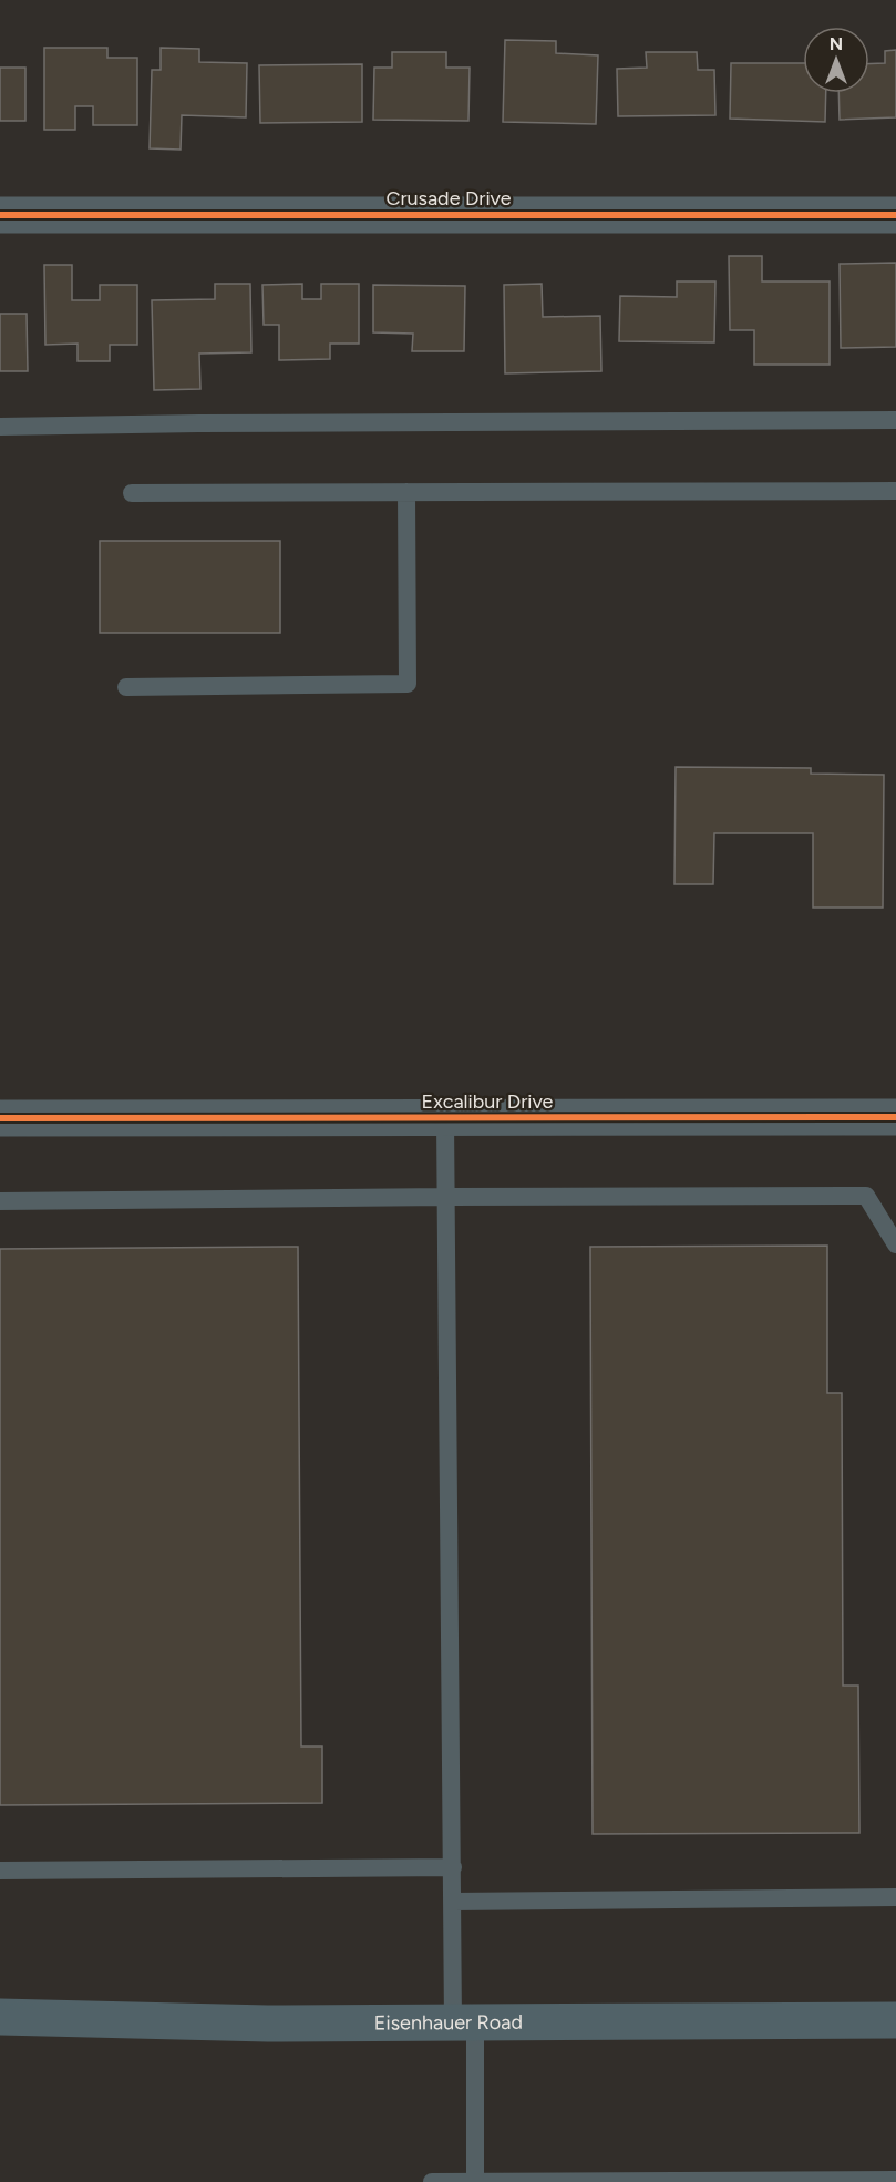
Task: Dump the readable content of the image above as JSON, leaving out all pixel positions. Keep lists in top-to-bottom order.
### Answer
{
  "streets": {
    "main road": ["Eisenhauer Road"],
    "street": ["Crusade Drive", "Excalibur Drive"]
  },
  "north": "top"
}
